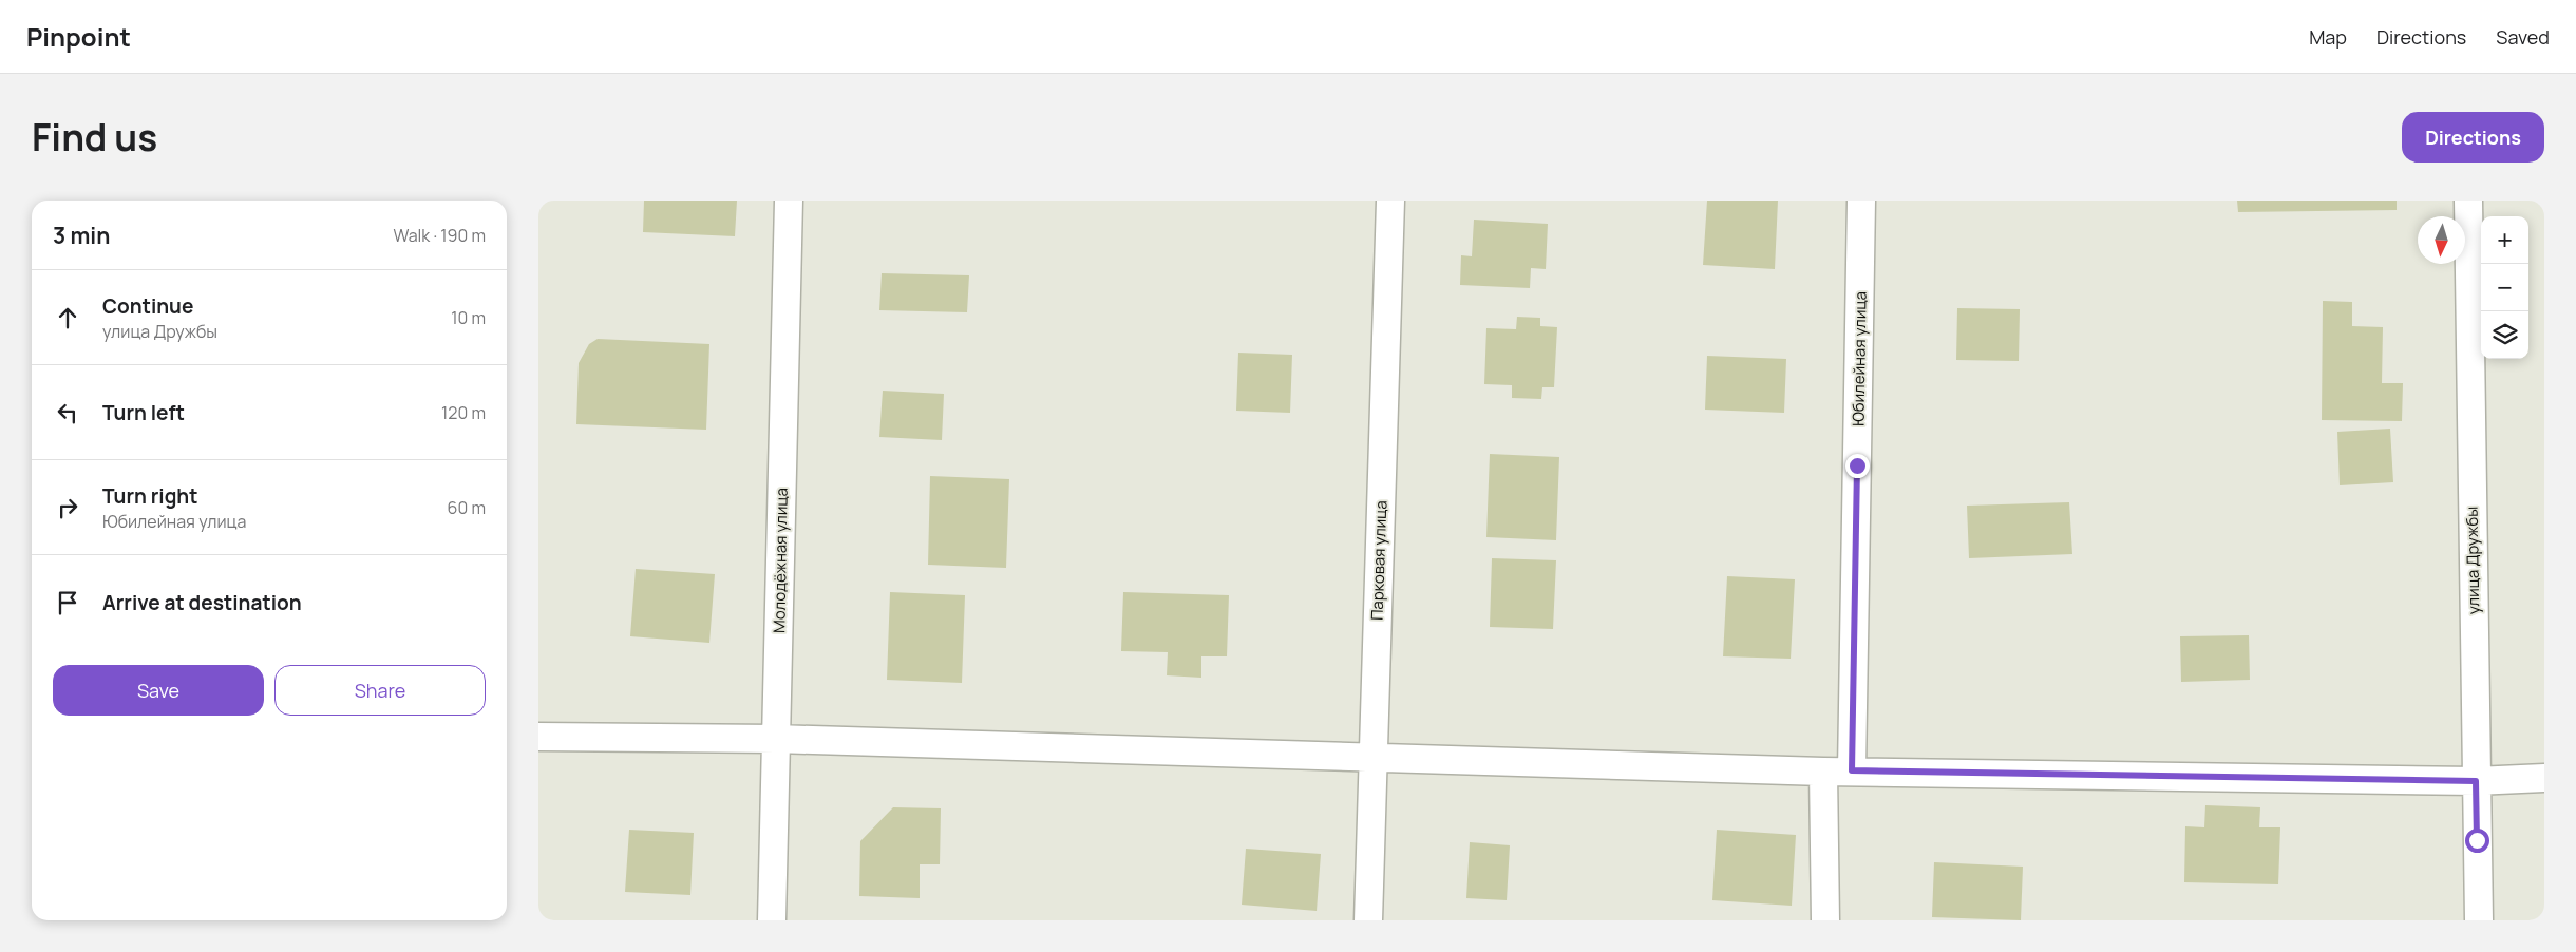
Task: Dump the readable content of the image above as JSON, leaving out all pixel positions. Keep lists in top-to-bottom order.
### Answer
{
  "streets": {
    "street": [
      "Юбилейная улица",
      "Молодёжная улица",
      "Парковая улица",
      "улица Дружбы"
    ]
  },
  "north": "bottom",
  "page": {
    "header": "Pinpoint",
    "nav": ["Map", "Directions", "Saved"],
    "title": "Find us",
    "buttons": [
      "Directions",
      ["Save", "Share"]
    ],
    "heading": ["3 min", "Walk · 190 m"],
    "map_buttons": ["+", "−"],
    "list": [
      ["Continue", "улица Дружбы", "10 m"],
      ["Turn left", "120 m"],
      ["Turn right", "Юбилейная улица", "60 m"],
      "Arrive at destination"
    ]
  }
}
